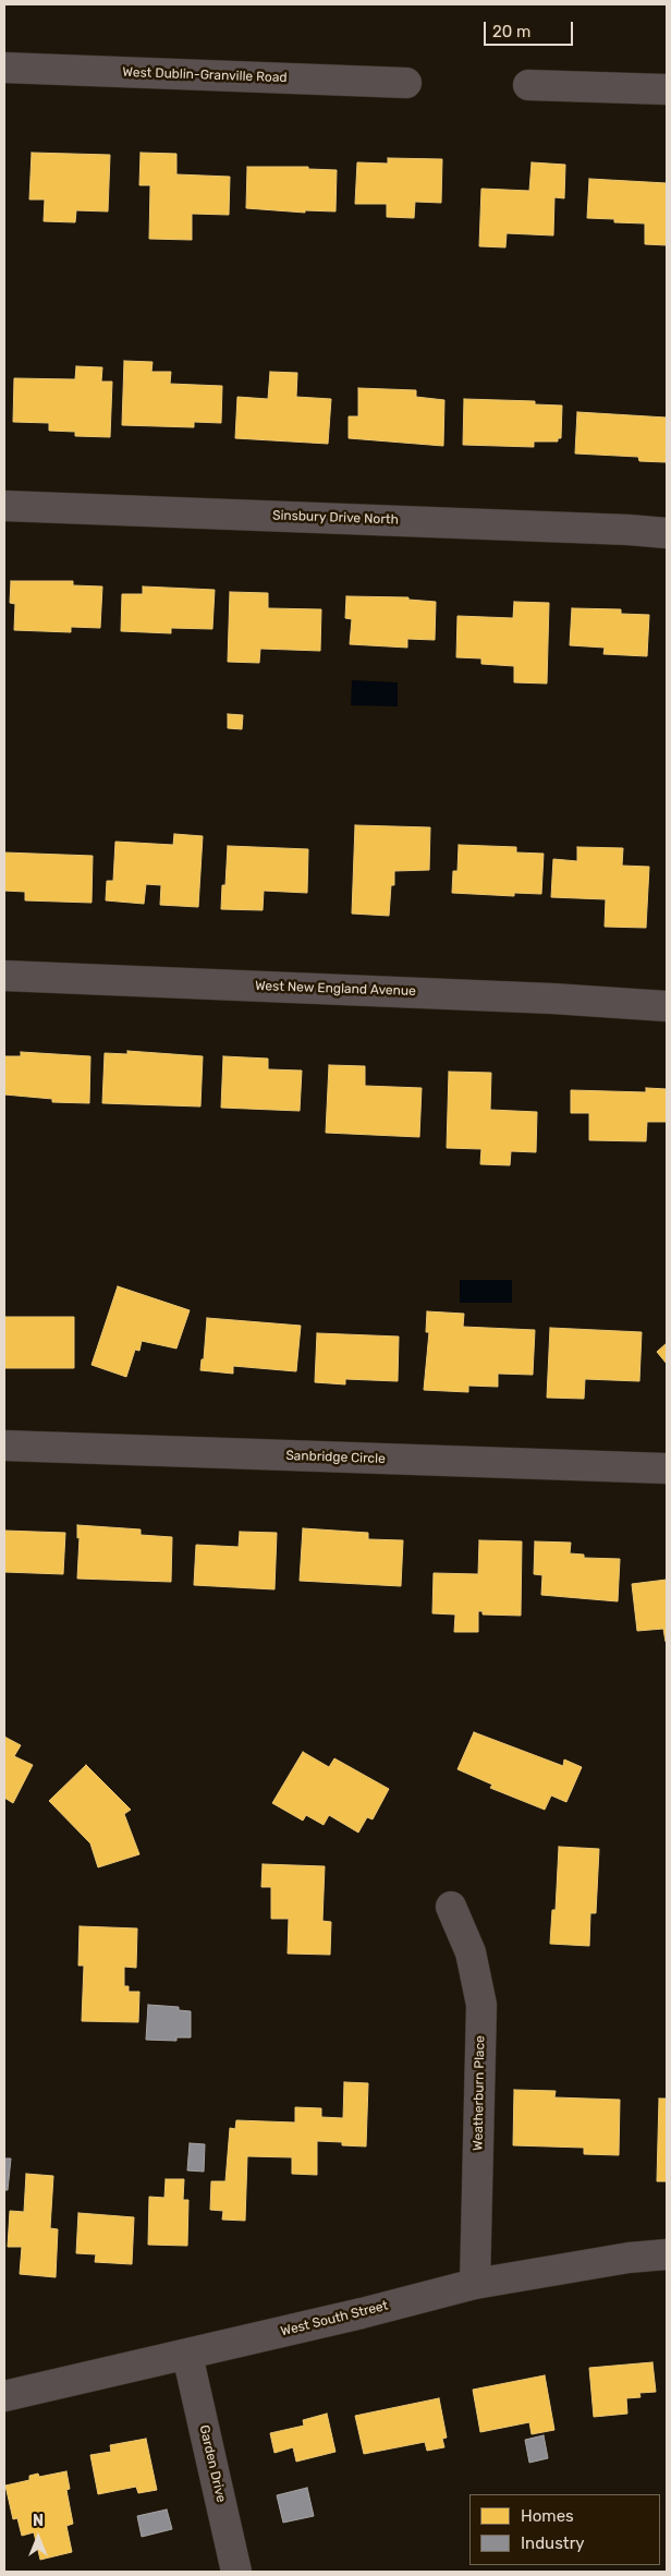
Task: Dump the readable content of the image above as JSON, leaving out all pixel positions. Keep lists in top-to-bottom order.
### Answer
{
  "streets": {
    "street": [
      "West Dublin-Granville Road",
      "Sinsbury Drive North",
      "West New England Avenue",
      "Sanbridge Circle",
      "Weatherburn Place",
      "West South Street",
      "Garden Drive"
    ]
  },
  "crossings": [
    ["Weatherburn Place", "West South Street"],
    ["West South Street", "Garden Drive"]
  ],
  "legend": ["Homes", "Industry"],
  "scale_bar": "20 m",
  "north": "top"
}
